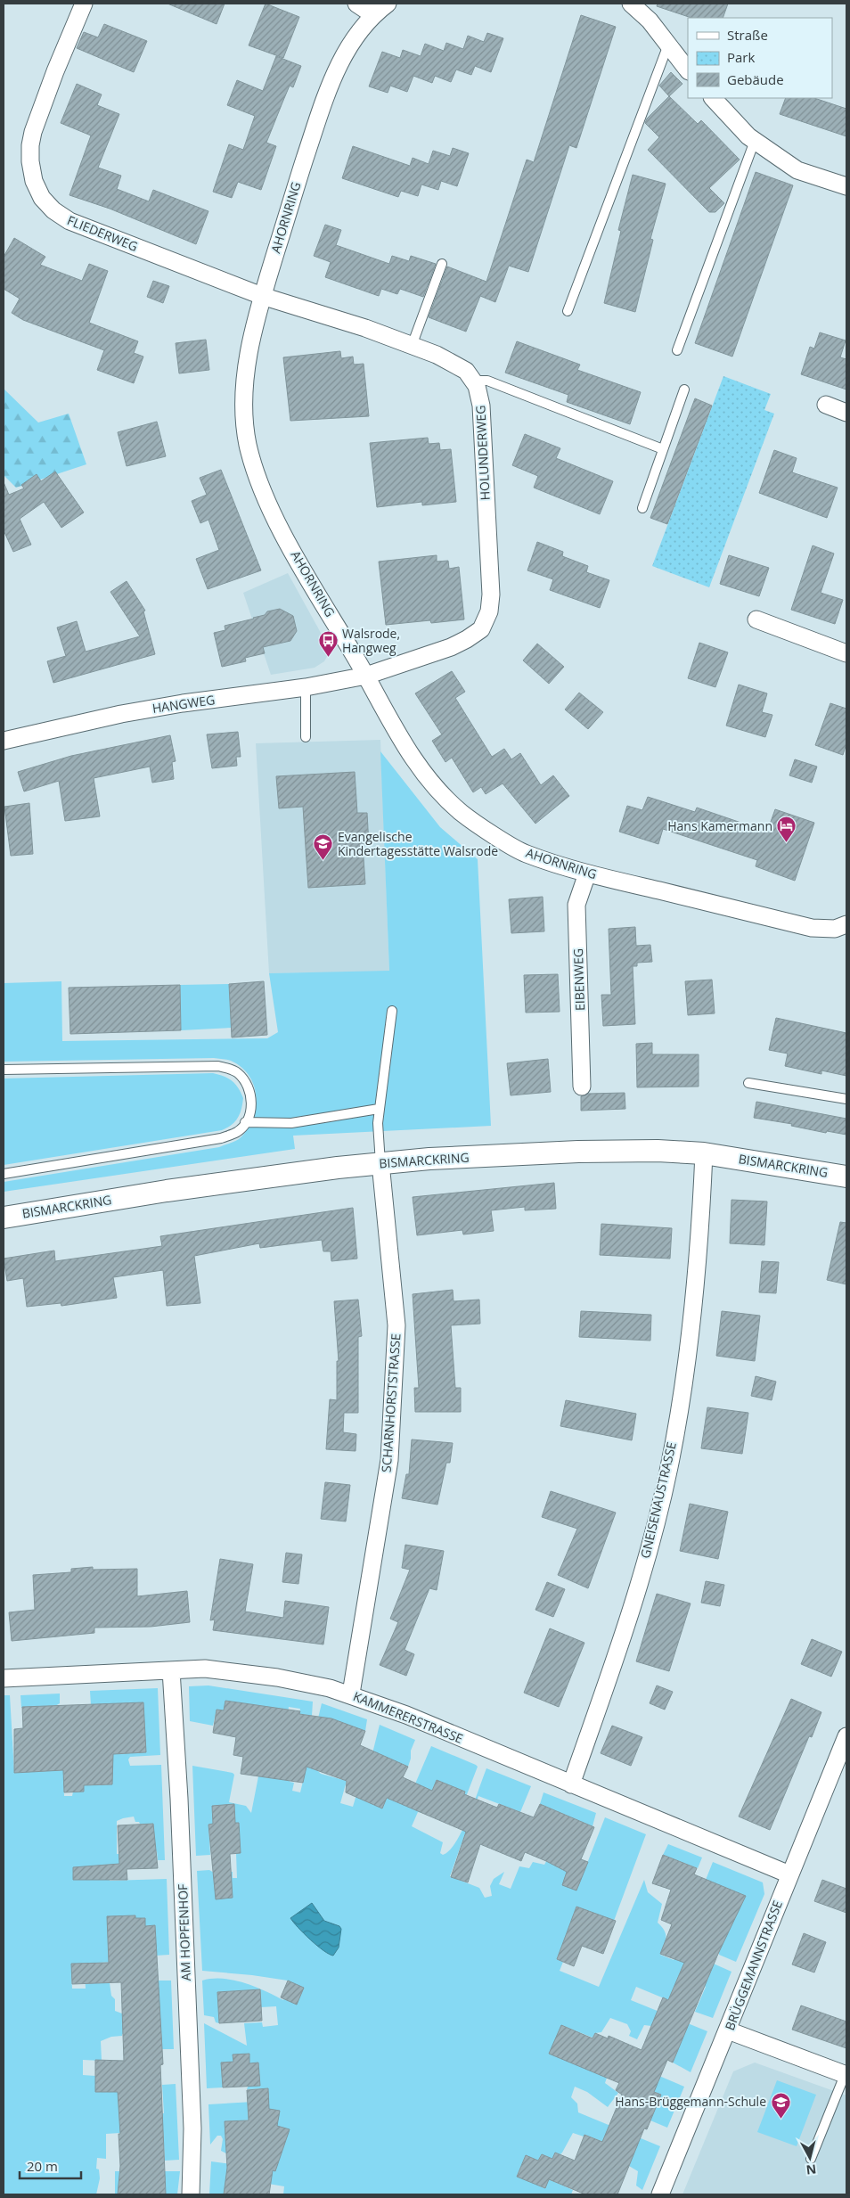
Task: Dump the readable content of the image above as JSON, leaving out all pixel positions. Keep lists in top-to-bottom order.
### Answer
{
  "streets": {
    "street": [
      "AHORNRING",
      "FLIEDERWEG",
      "HOLUNDERWEG",
      "HANGWEG",
      "EIBENWEG",
      "BISMARCKRING",
      "SCHARNHORSTSTRASSE",
      "GNEISENAUSTRASSE",
      "KAMMERERSTRASSE",
      "AM HOPFENHOF",
      "BRÜGGEMANNSTRASSE"
    ]
  },
  "crossings": [
    ["AHORNRING", "FLIEDERWEG"],
    ["AHORNRING", "HOLUNDERWEG"],
    ["AHORNRING", "HANGWEG"],
    ["AHORNRING", "EIBENWEG"],
    ["FLIEDERWEG", "HOLUNDERWEG"],
    ["HOLUNDERWEG", "HANGWEG"],
    ["BISMARCKRING", "SCHARNHORSTSTRASSE"],
    ["BISMARCKRING", "GNEISENAUSTRASSE"],
    ["SCHARNHORSTSTRASSE", "KAMMERERSTRASSE"],
    ["GNEISENAUSTRASSE", "KAMMERERSTRASSE"],
    ["KAMMERERSTRASSE", "AM HOPFENHOF"],
    ["KAMMERERSTRASSE", "BRÜGGEMANNSTRASSE"]
  ],
  "places": {
    "bus stop": ["Walsrode, Hangweg"],
    "hotel": ["Hans Kamermann"],
    "school or university": ["Evangelische Kindertagesstätte Walsrode", "Hans-Brüggemann-Schule"]
  },
  "legend": ["Straße", "Park", "Gebäude"],
  "scale_bar": "20 m",
  "north": "bottom"
}
